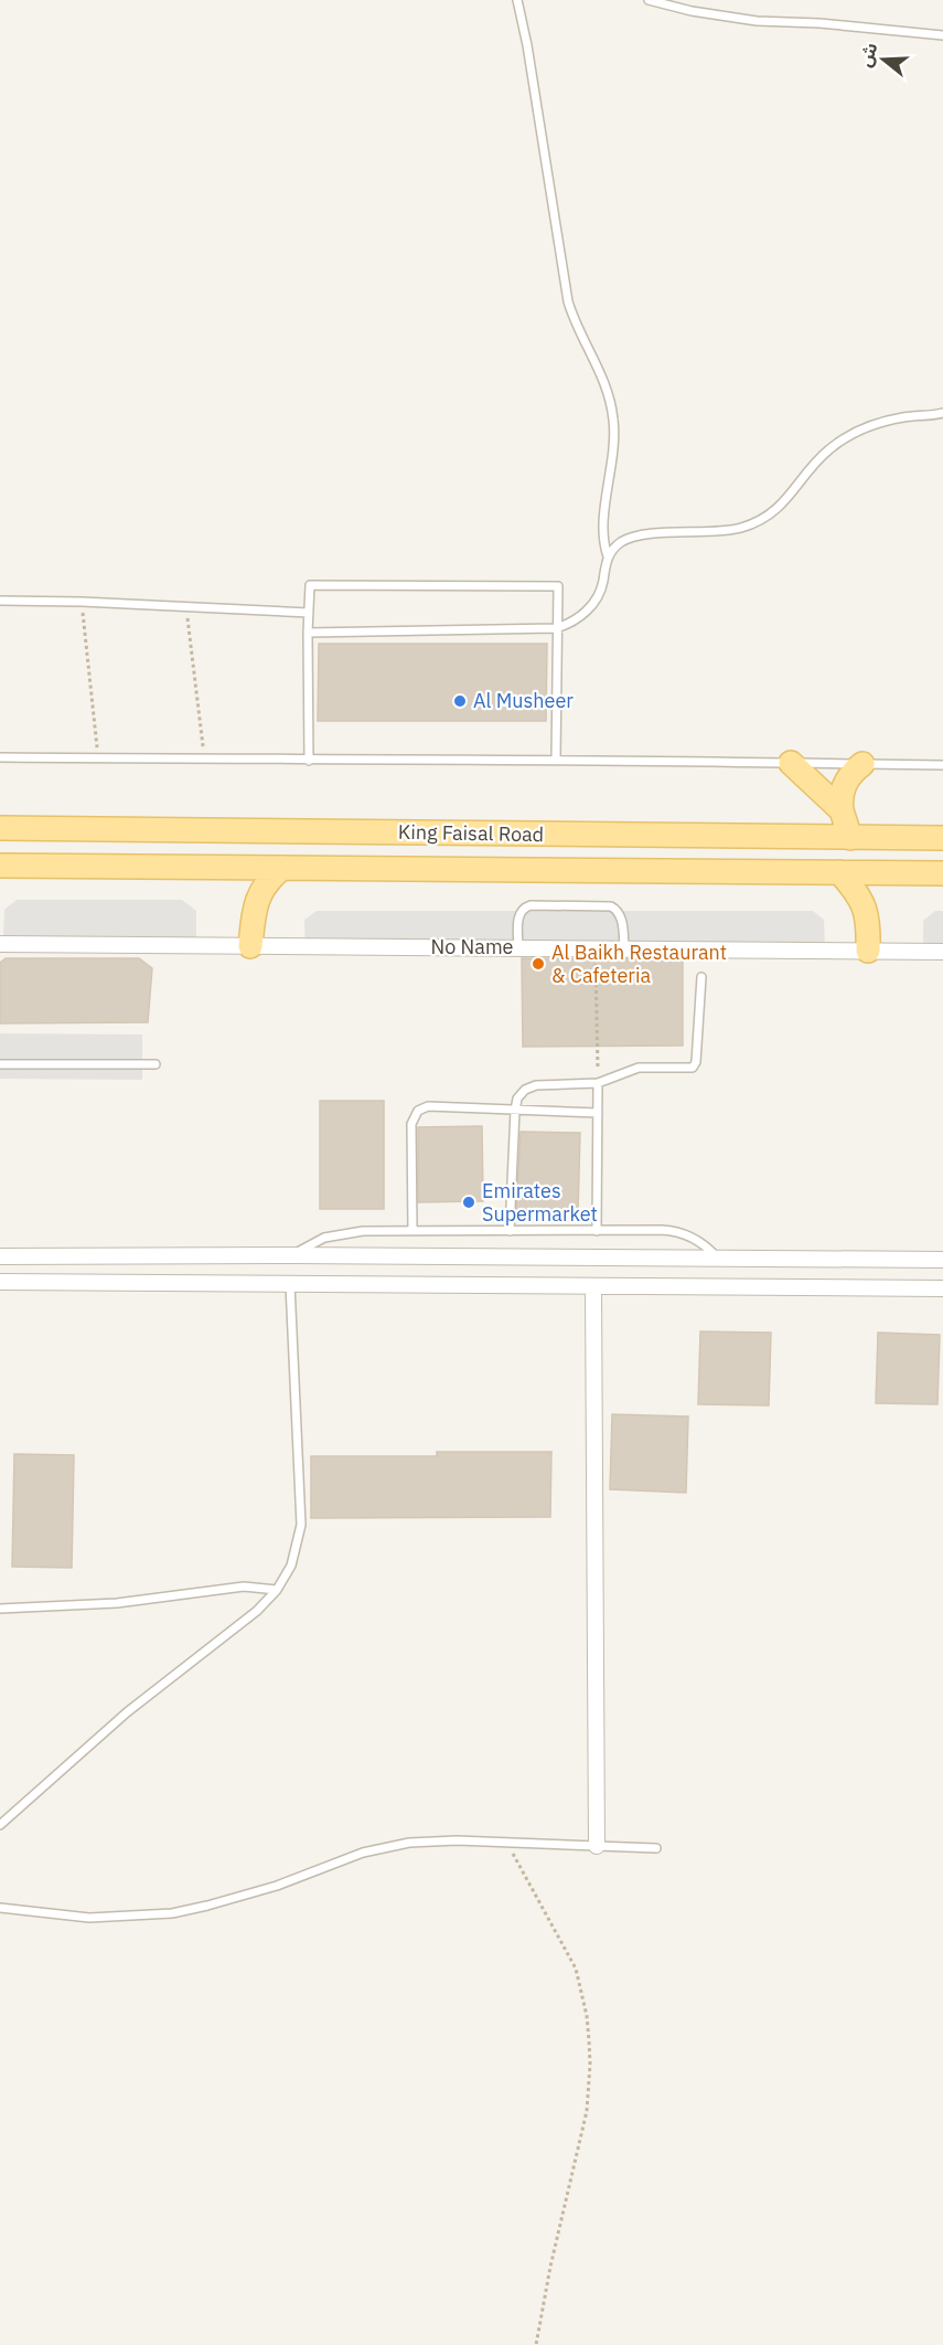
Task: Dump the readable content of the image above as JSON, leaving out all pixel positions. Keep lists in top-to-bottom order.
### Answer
{
  "streets": {
    "main road": ["King Faisal Road"],
    "street": ["No Name"]
  },
  "places": ["Al Musheer", "Al Baikh Restaurant & Cafeteria", "Emirates Supermarket"],
  "north": "left"
}
